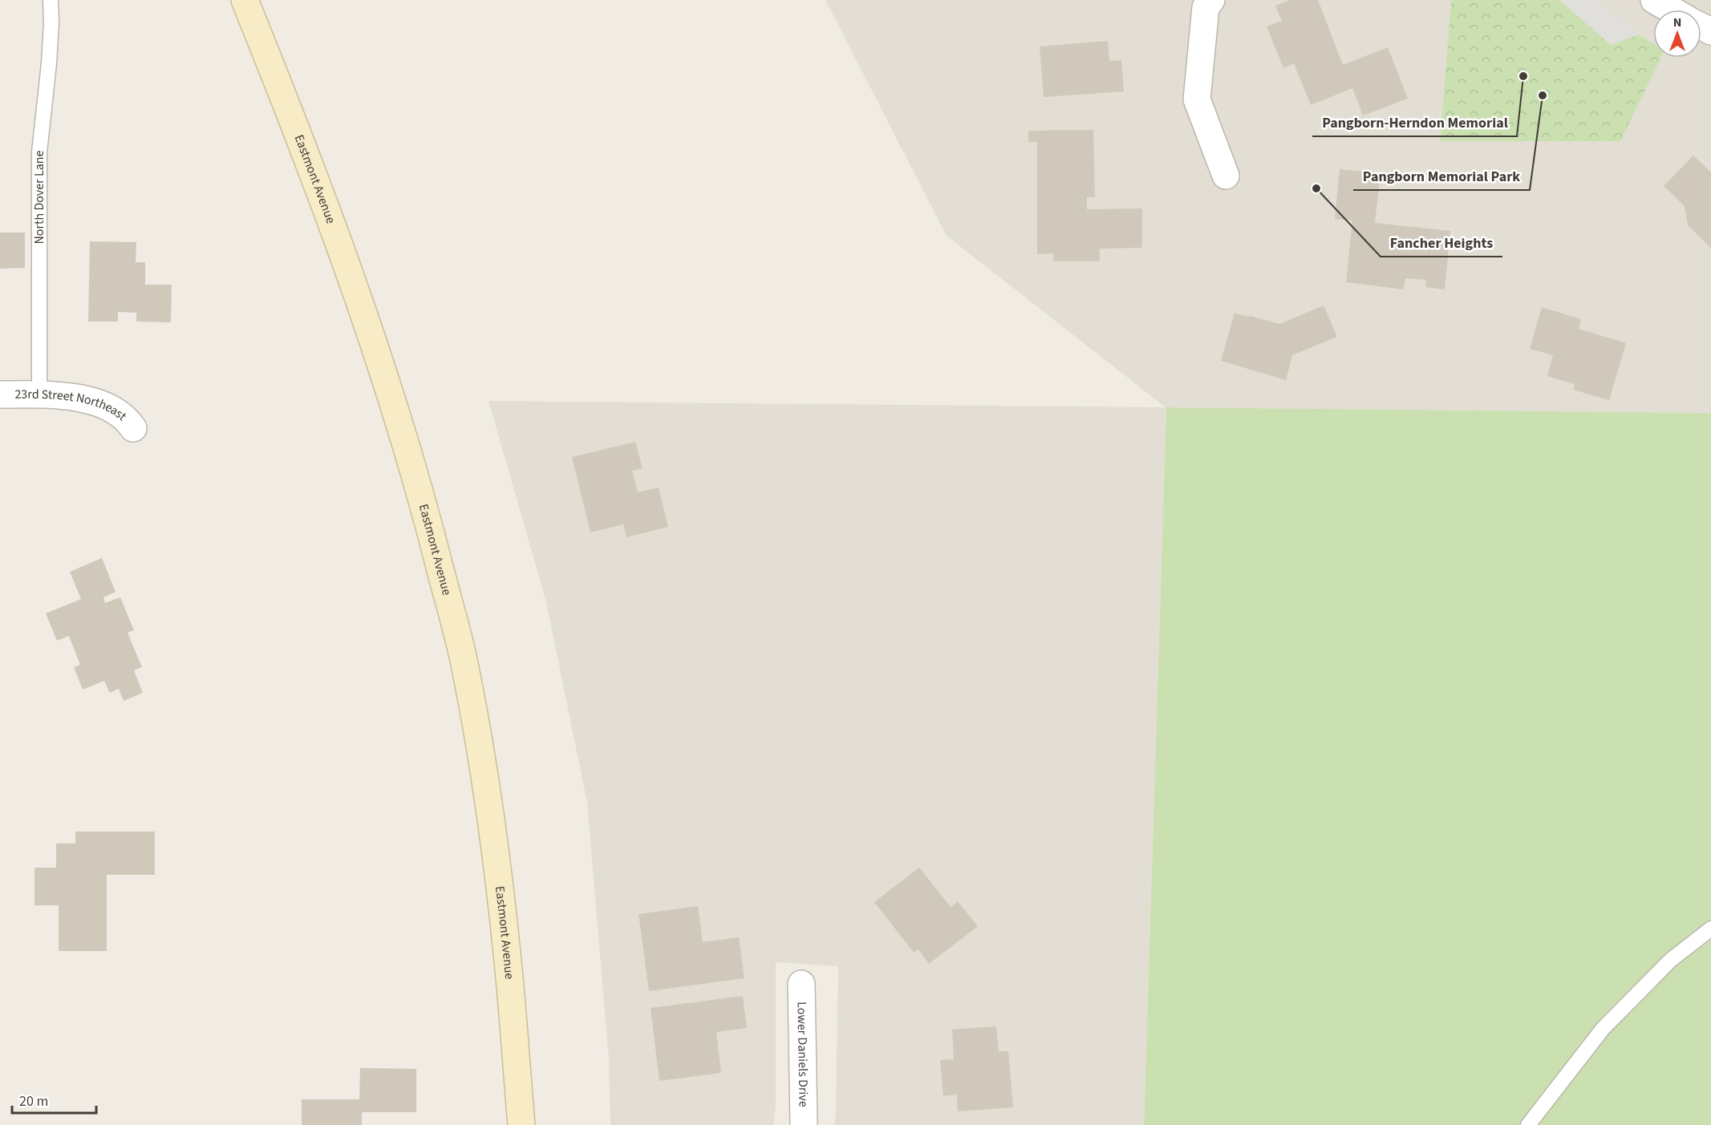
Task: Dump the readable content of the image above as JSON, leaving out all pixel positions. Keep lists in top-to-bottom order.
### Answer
{
  "streets": {
    "main road": ["Eastmont Avenue"],
    "street": ["23rd Street Northeast", "Lower Daniels Drive"],
    "lane": ["North Dover Lane"]
  },
  "crossings": [
    ["North Dover Lane", "23rd Street Northeast"]
  ],
  "places": ["Pangborn-Herndon Memorial", "Pangborn Memorial Park", "Fancher Heights"],
  "scale_bar": "20 m",
  "north": "top"
}
